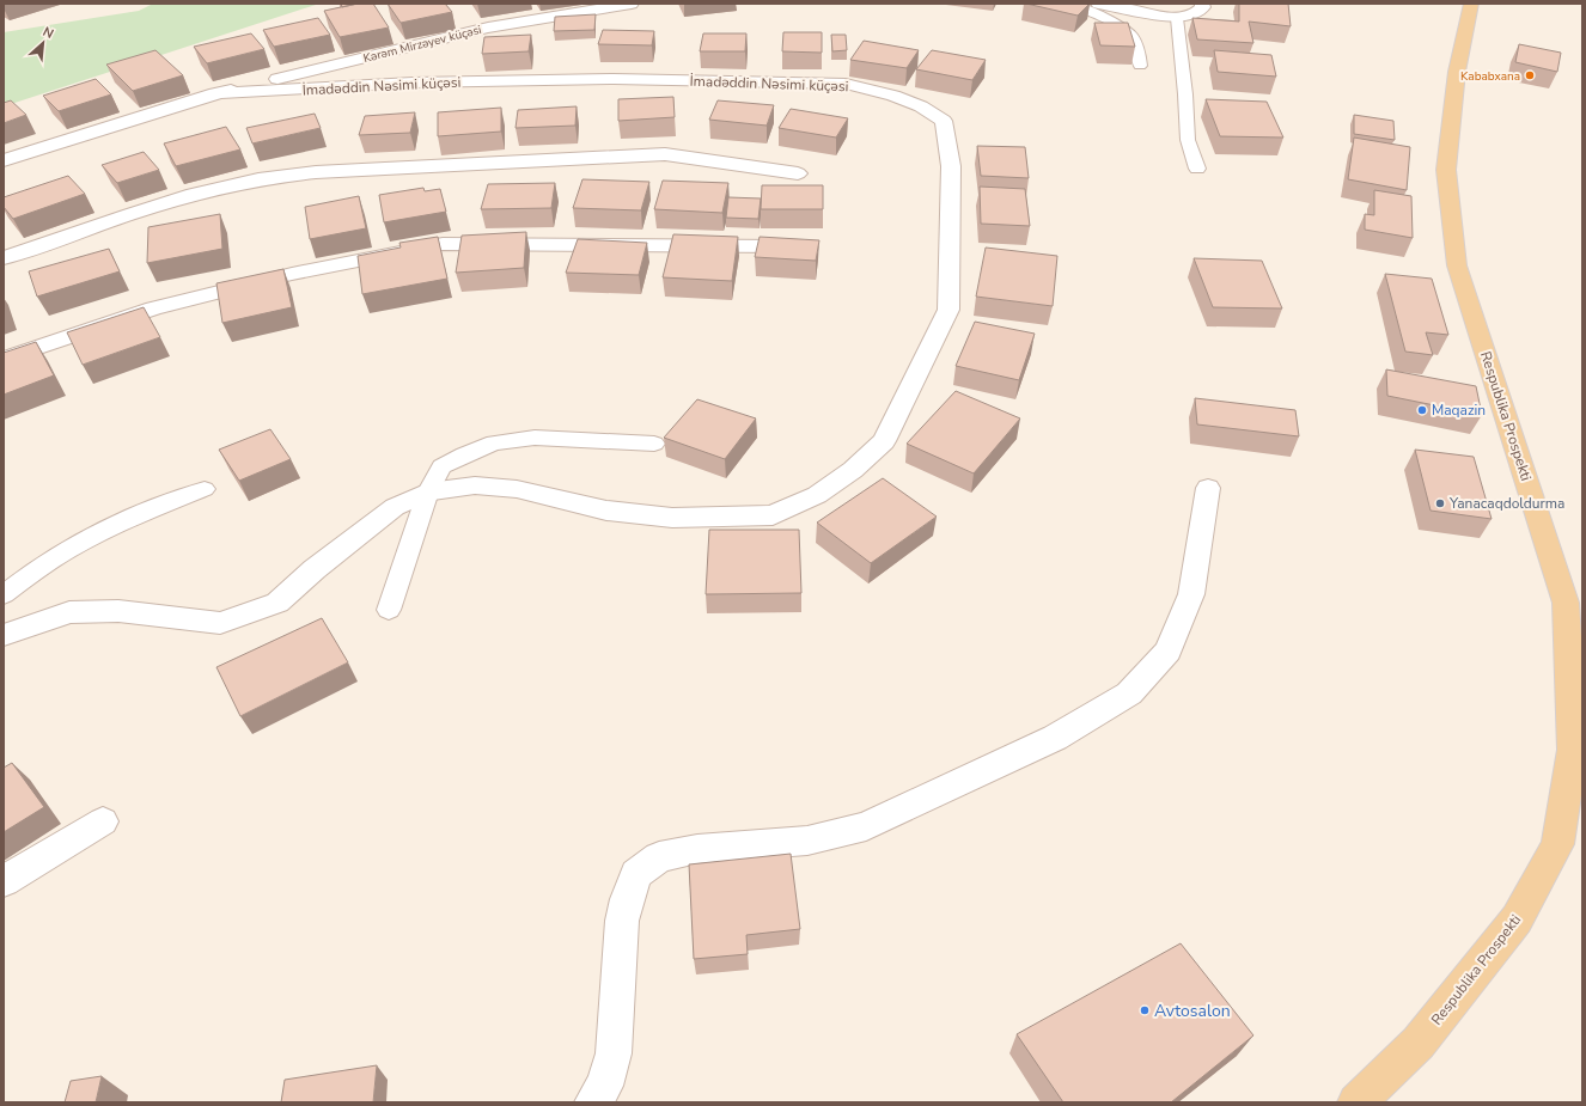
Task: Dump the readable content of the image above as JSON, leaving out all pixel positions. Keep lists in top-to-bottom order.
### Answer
{
  "streets": {
    "main road": ["Respublika Prospekti"],
    "street": ["Kərəm Mirzəyev küçəsi", "İmadəddin Nəsimi küçəsi"]
  },
  "crossings": [
    ["Kərəm Mirzəyev küçəsi", "İmadəddin Nəsimi küçəsi"]
  ],
  "places": [
    "Kababxana",
    "Maqazin",
    "Yanacaqdoldurma",
    "Avtosalon"
  ],
  "north": "top right"
}
